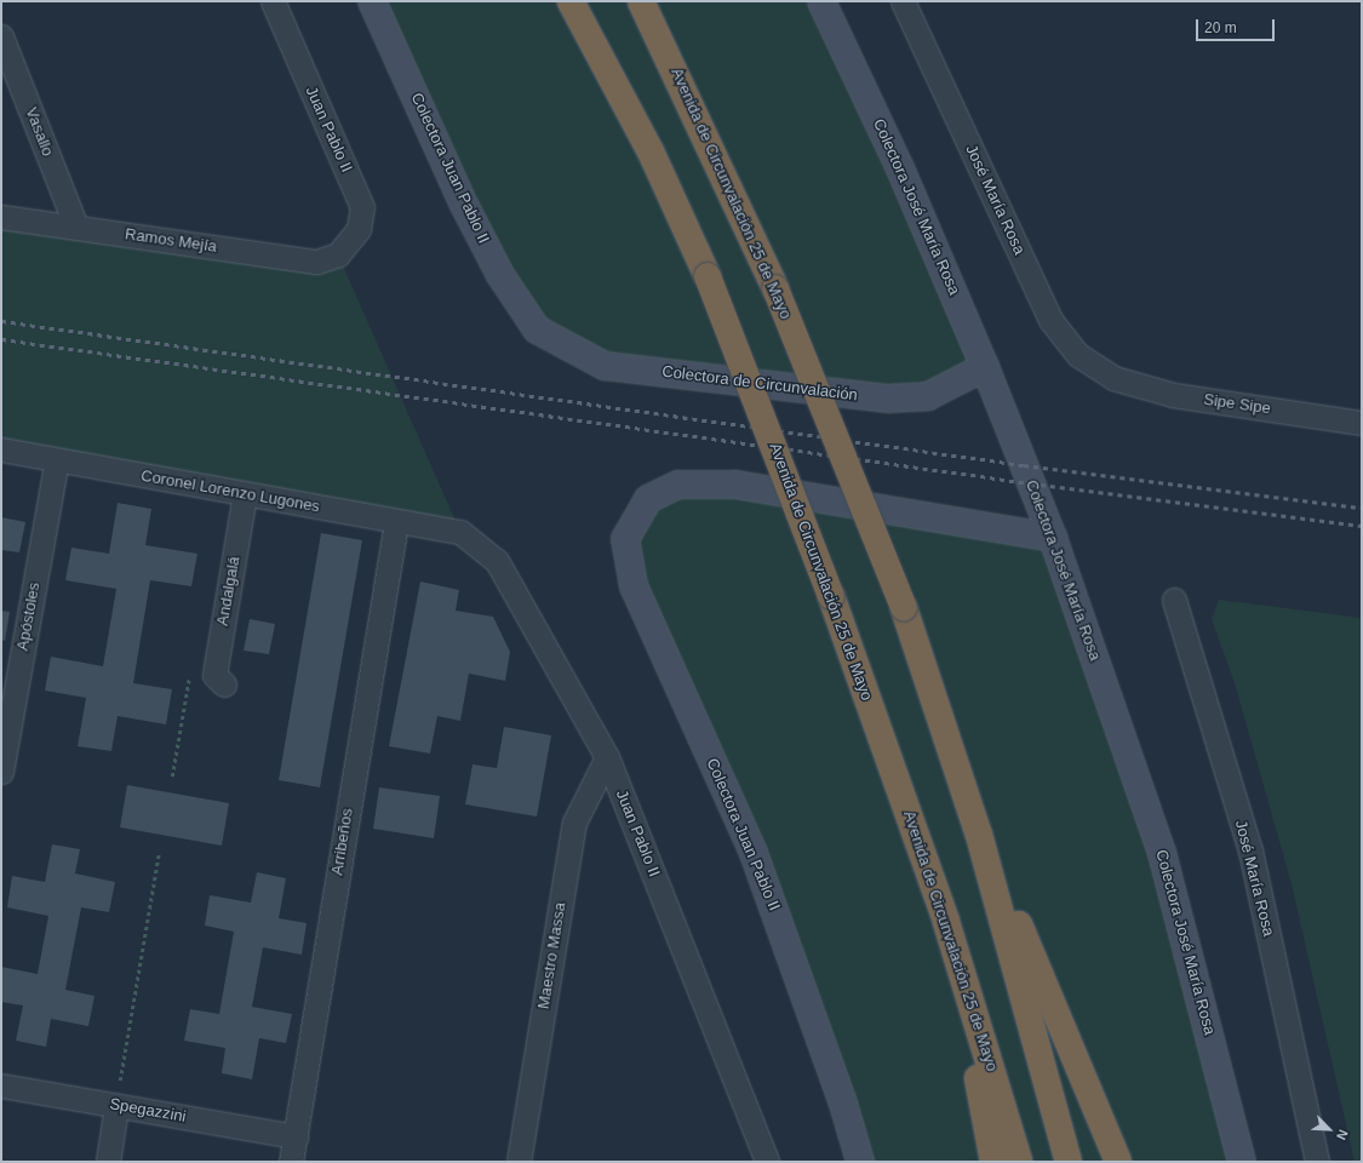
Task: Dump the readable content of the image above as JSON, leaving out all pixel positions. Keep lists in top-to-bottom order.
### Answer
{
  "streets": {
    "highway": ["Avenida de Circunvalación 25 de Mayo"],
    "main road": ["Colectora Juan Pablo II", "Colectora José María Rosa", "Colectora de Circunvalación"],
    "street": [
      "Juan Pablo II",
      "Vasallo",
      "José María Rosa",
      "Ramos Mejía",
      "Sipe Sipe",
      "Coronel Lorenzo Lugones",
      "Andalgalá",
      "Apóstoles",
      "Arribeños",
      "Maestro Massa",
      "Spegazzini"
    ]
  },
  "crossings": [
    ["Juan Pablo II", "Ramos Mejía"],
    ["Juan Pablo II", "Coronel Lorenzo Lugones"],
    ["Juan Pablo II", "Maestro Massa"],
    ["Vasallo", "Ramos Mejía"],
    ["Colectora Juan Pablo II", "Colectora José María Rosa"],
    ["Colectora Juan Pablo II", "Colectora de Circunvalación"],
    ["José María Rosa", "Sipe Sipe"],
    ["Colectora José María Rosa", "Colectora de Circunvalación"],
    ["Coronel Lorenzo Lugones", "Andalgalá"],
    ["Coronel Lorenzo Lugones", "Apóstoles"],
    ["Coronel Lorenzo Lugones", "Arribeños"],
    ["Arribeños", "Spegazzini"]
  ],
  "scale_bar": "20 m",
  "north": "bottom right"
}
